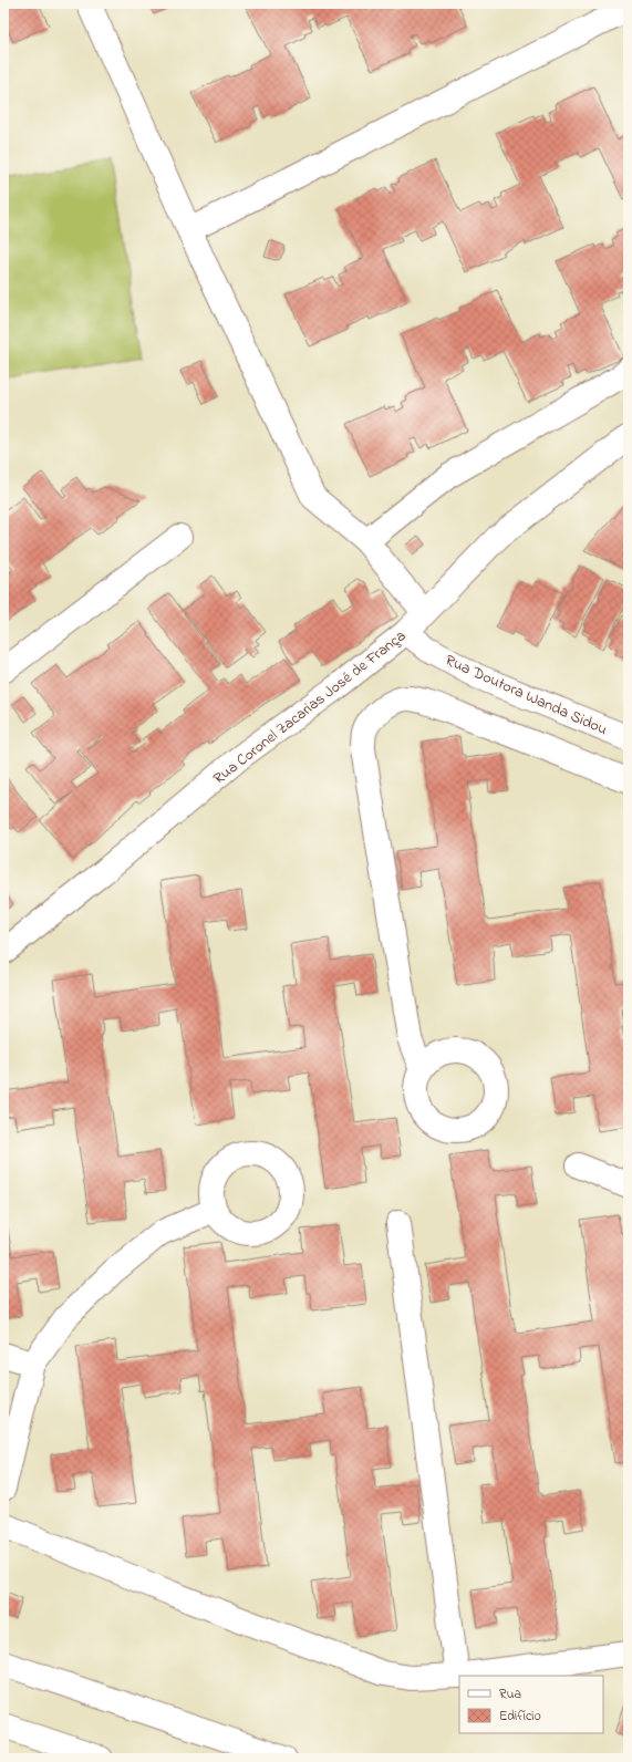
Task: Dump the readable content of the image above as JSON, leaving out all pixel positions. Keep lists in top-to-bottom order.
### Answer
{
  "streets": {
    "street": ["Rua Doutora Wanda Sidou", "Rua Coronel Zacarias José de França"]
  },
  "crossings": [
    ["Rua Doutora Wanda Sidou", "Rua Coronel Zacarias José de França"]
  ],
  "legend": ["Rua", "Edifício"]
}
